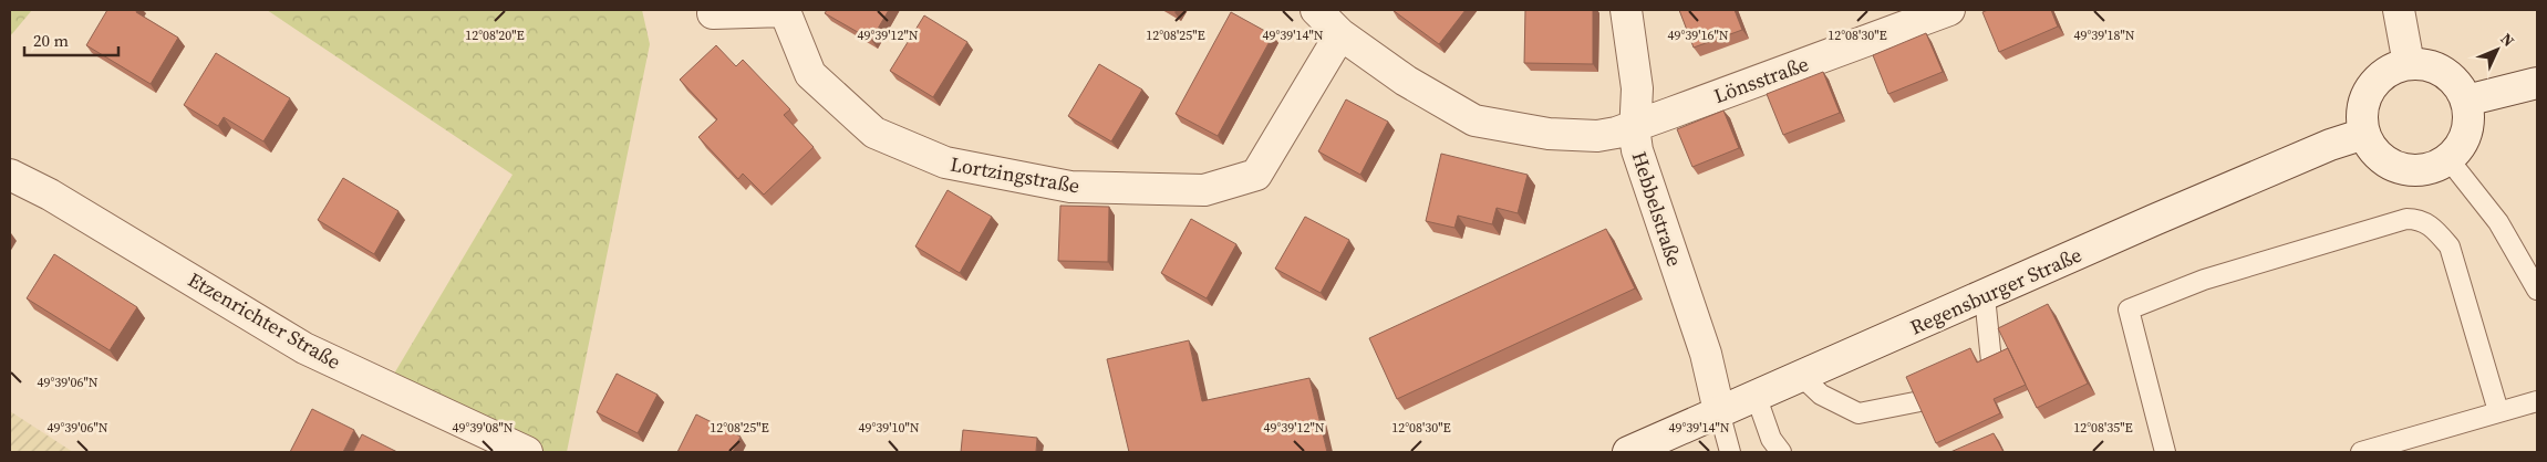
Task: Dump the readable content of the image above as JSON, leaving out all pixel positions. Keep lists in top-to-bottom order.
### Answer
{
  "streets": {
    "street": [
      "Lönsstraße",
      "Lortzingstraße",
      "Hebbelstraße",
      "Regensburger Straße",
      "Etzenrichter Straße"
    ]
  },
  "crossings": [
    ["Lönsstraße", "Hebbelstraße"],
    ["Lortzingstraße", "Hebbelstraße"],
    ["Hebbelstraße", "Regensburger Straße"]
  ],
  "scale_bar": "20 m",
  "north": "top right",
  "coordinates": [
    "12°08'20\"E",
    "12°08'25\"E",
    "12°08'30\"E",
    "49°39'12\"N",
    "49°39'14\"N",
    "49°39'16\"N",
    "49°39'18\"N",
    "49°39'06\"N",
    "49°39'08\"N",
    "49°39'10\"N",
    "12°08'35\"E"
  ]
}
